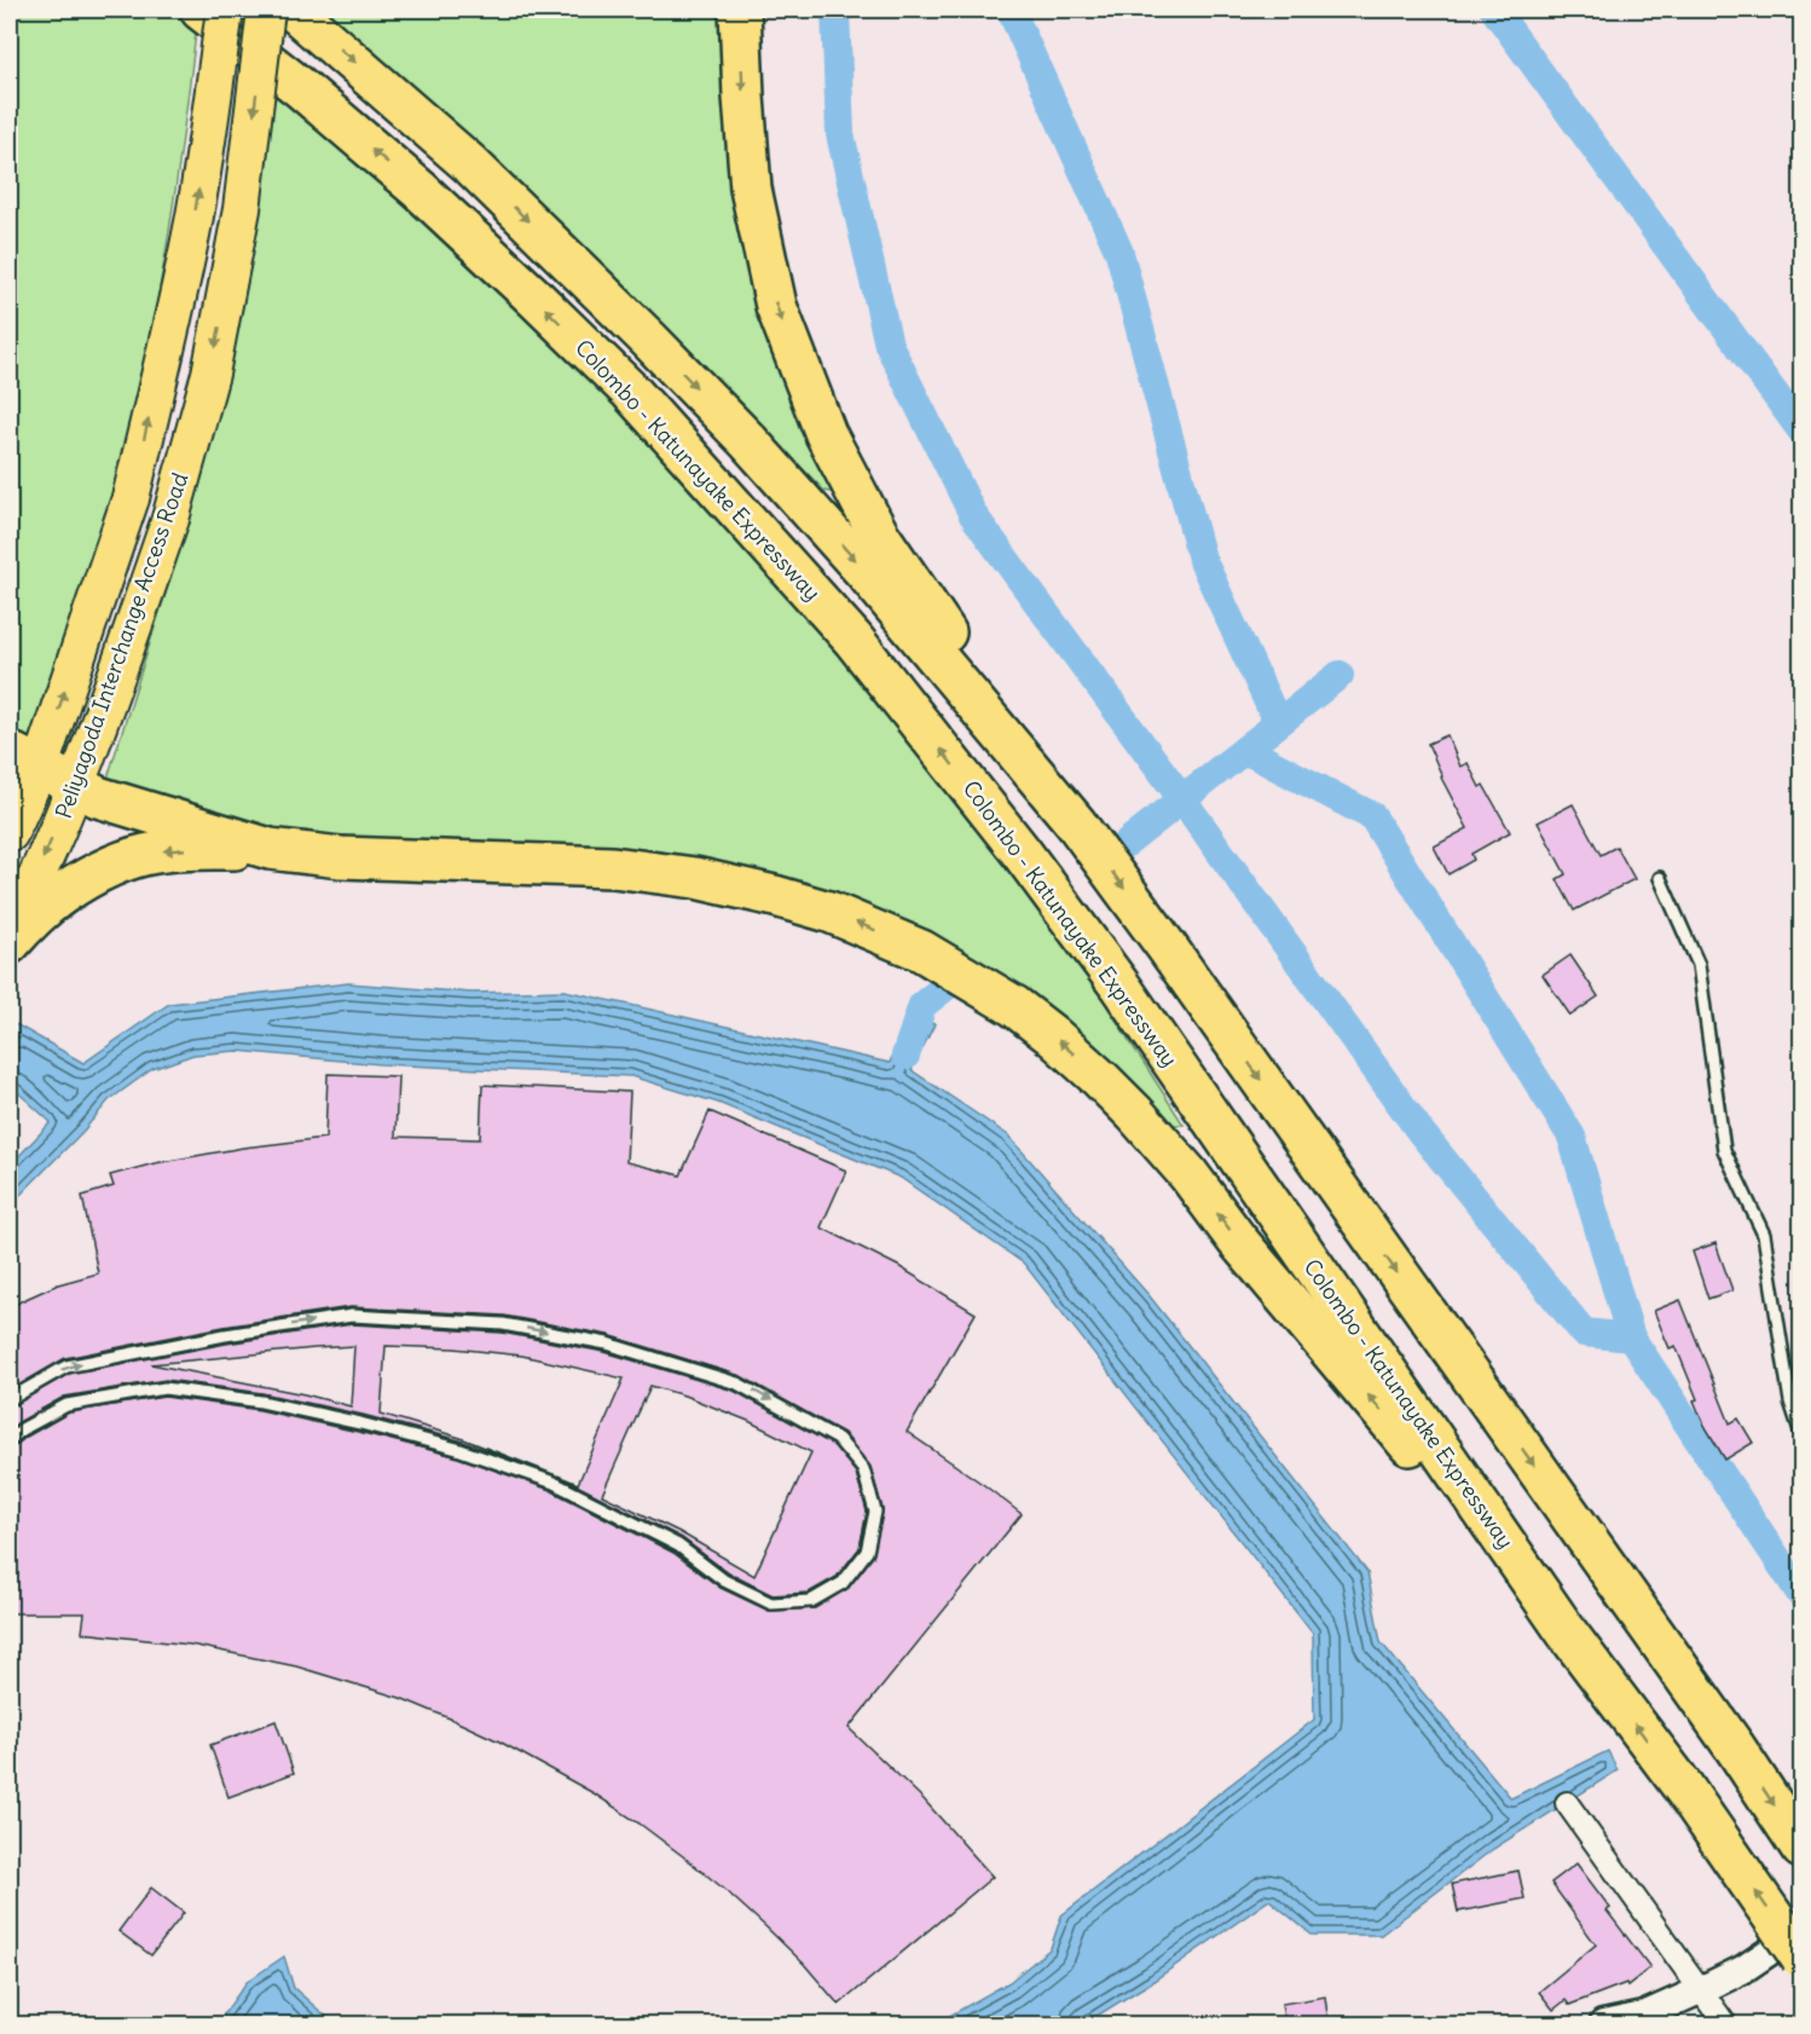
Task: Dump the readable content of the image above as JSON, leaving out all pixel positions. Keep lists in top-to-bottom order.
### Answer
{
  "streets": {
    "highway": ["Colombo - Katunayake Expressway", "Peliyagoda Interchange Access Road"]
  }
}
